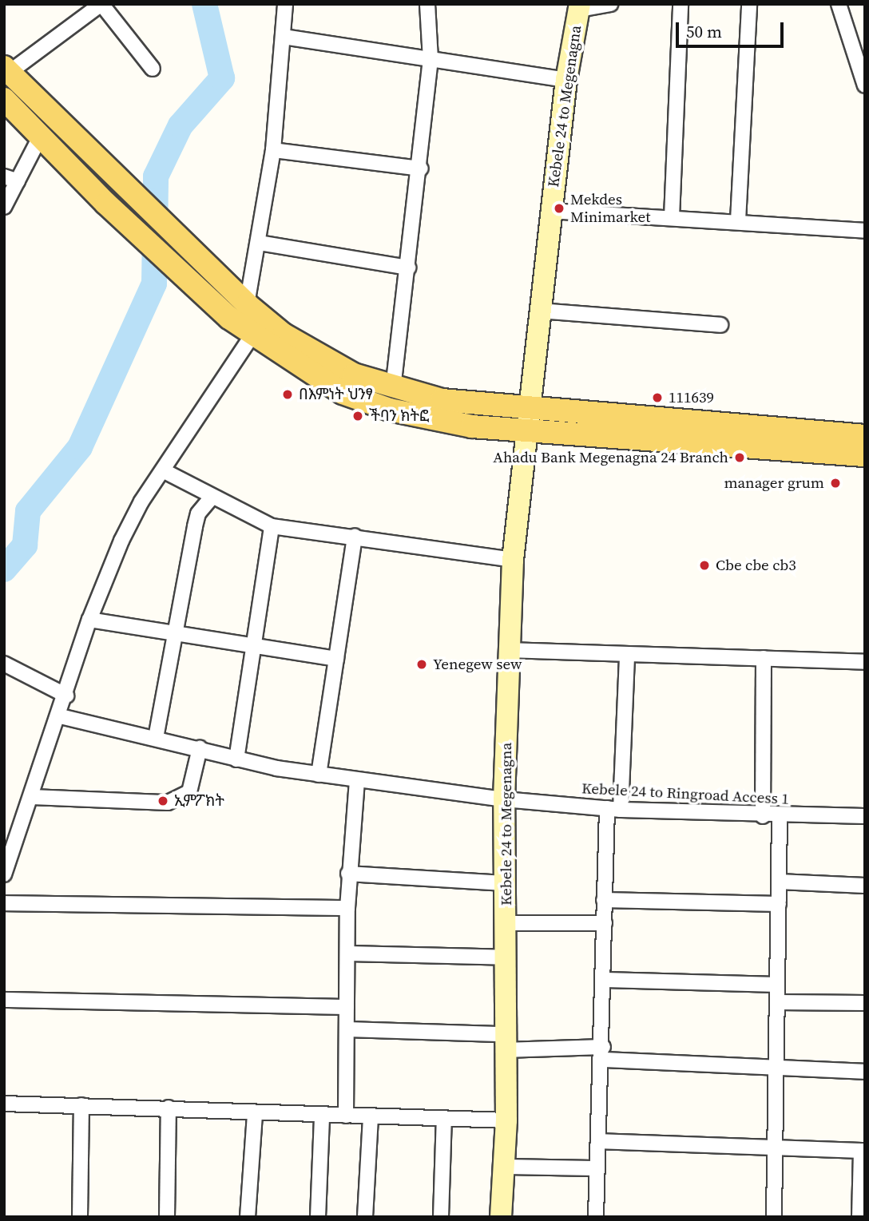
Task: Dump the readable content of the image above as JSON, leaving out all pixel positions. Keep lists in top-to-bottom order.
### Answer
{
  "streets": {
    "main road": ["Kebele 24 to Megenagna"],
    "street": ["Kebele 24 to Ringroad Access 1"]
  },
  "crossings": [
    ["Kebele 24 to Megenagna", "Kebele 24 to Ringroad Access 1"]
  ],
  "places": [
    "Mekdes Minimarket",
    "በእምነት ህንፃ",
    "111639",
    "ችባን ክትፎ",
    "Ahadu Bank Megenagna 24 Branch",
    "manager grum",
    "Cbe cbe cb3",
    "Yenegew sew",
    "ኢምፖክት"
  ],
  "scale_bar": "50 m"
}
